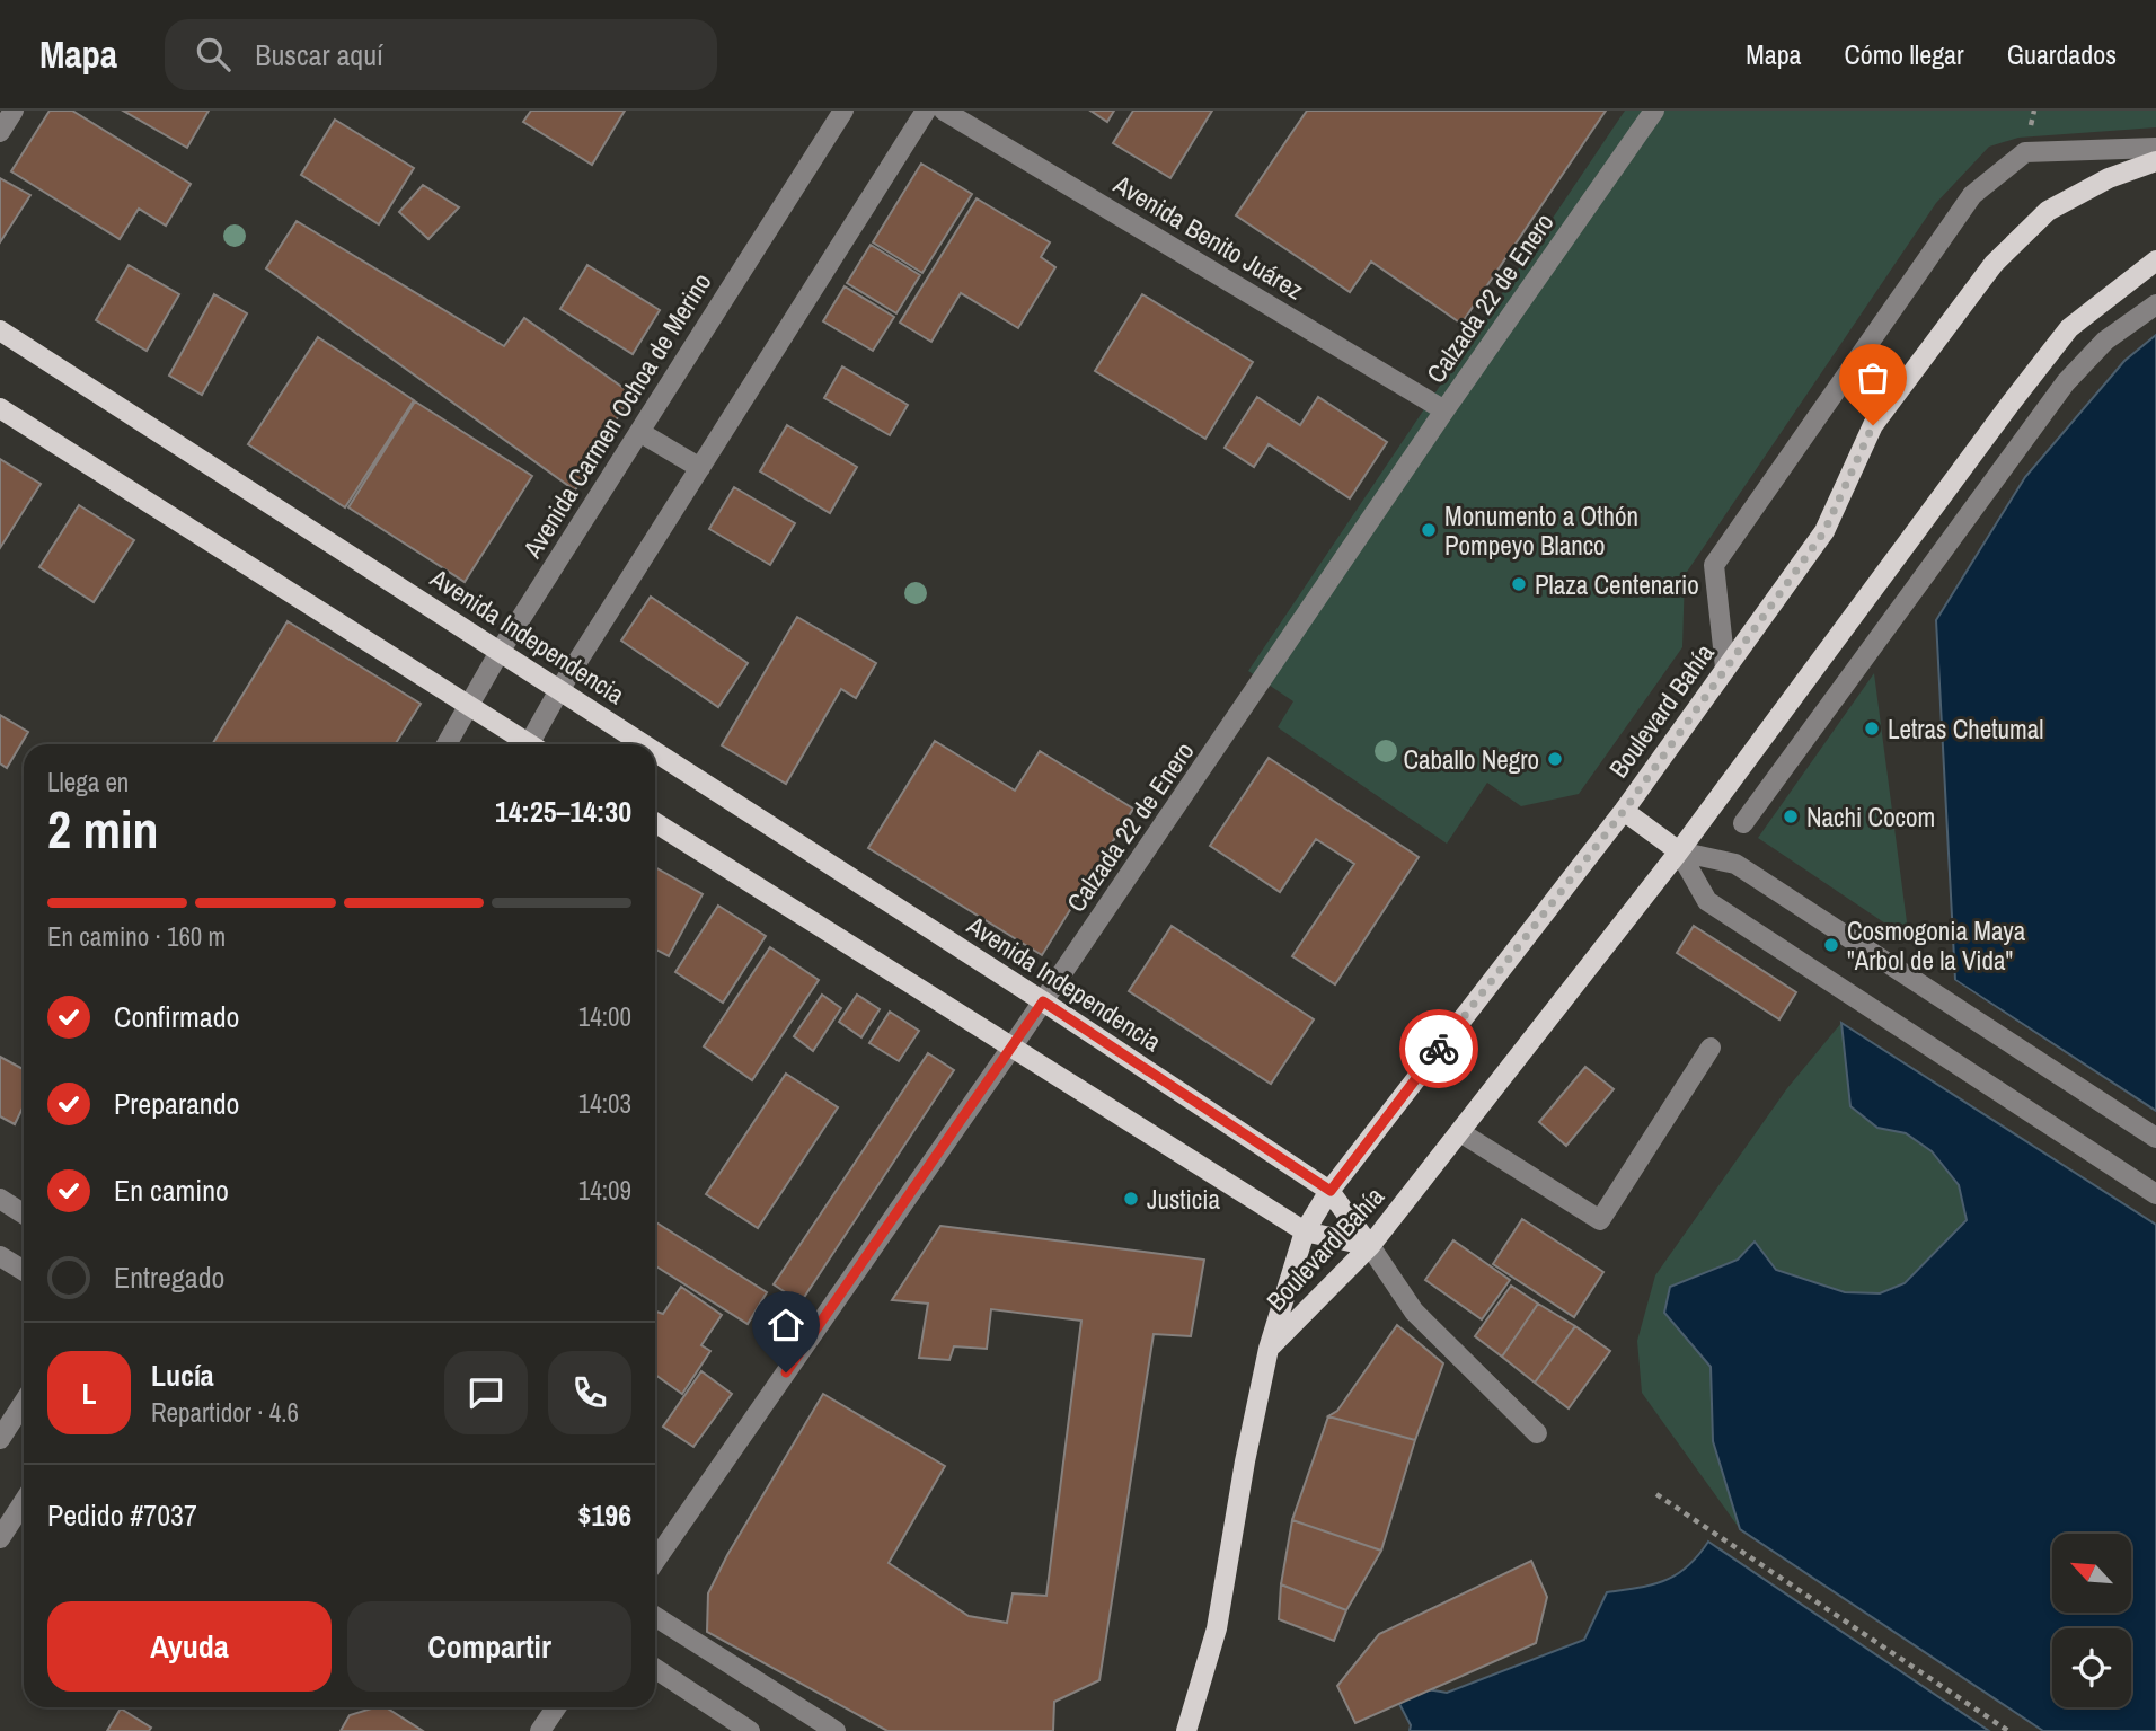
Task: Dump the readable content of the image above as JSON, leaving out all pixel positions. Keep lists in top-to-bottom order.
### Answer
{
  "streets": {
    "main road": ["Avenida Independencia", "Boulevard Bahía"],
    "street": ["Avenida Benito Juárez", "Calzada 22 de Enero", "Avenida Carmen Ochoa de Merino"]
  },
  "crossings": [
    ["Avenida Benito Juárez", "Calzada 22 de Enero"],
    ["Calzada 22 de Enero", "Avenida Independencia"],
    ["Avenida Carmen Ochoa de Merino", "Avenida Independencia"],
    ["Avenida Independencia", "Boulevard Bahía"]
  ],
  "places": [
    "Monumento a Othón Pompeyo Blanco",
    "Plaza Centenario",
    "Letras Chetumal",
    "Caballo Negro",
    "Nachi Cocom",
    "Cosmogonia Maya \"Arbol de la Vida\"",
    "Justicia"
  ],
  "north": "top left",
  "page": {
    "header": "Mapa",
    "search": "Buscar aquí",
    "nav": ["Mapa", "Cómo llegar", "Guardados"],
    "heading": ["2 min", "Llega en", "14:25–14:30"],
    "panel": [
      "Lucía",
      "Repartidor · 4.6",
      "Pedido #7037",
      "$196"
    ],
    "bar": "En camino · 160 m",
    "list": [
      ["Confirmado", "14:00"],
      ["Preparando", "14:03"],
      ["En camino", "14:09"],
      "Entregado"
    ],
    "round": "L",
    "buttons": ["Ayuda", "Compartir"]
  }
}
